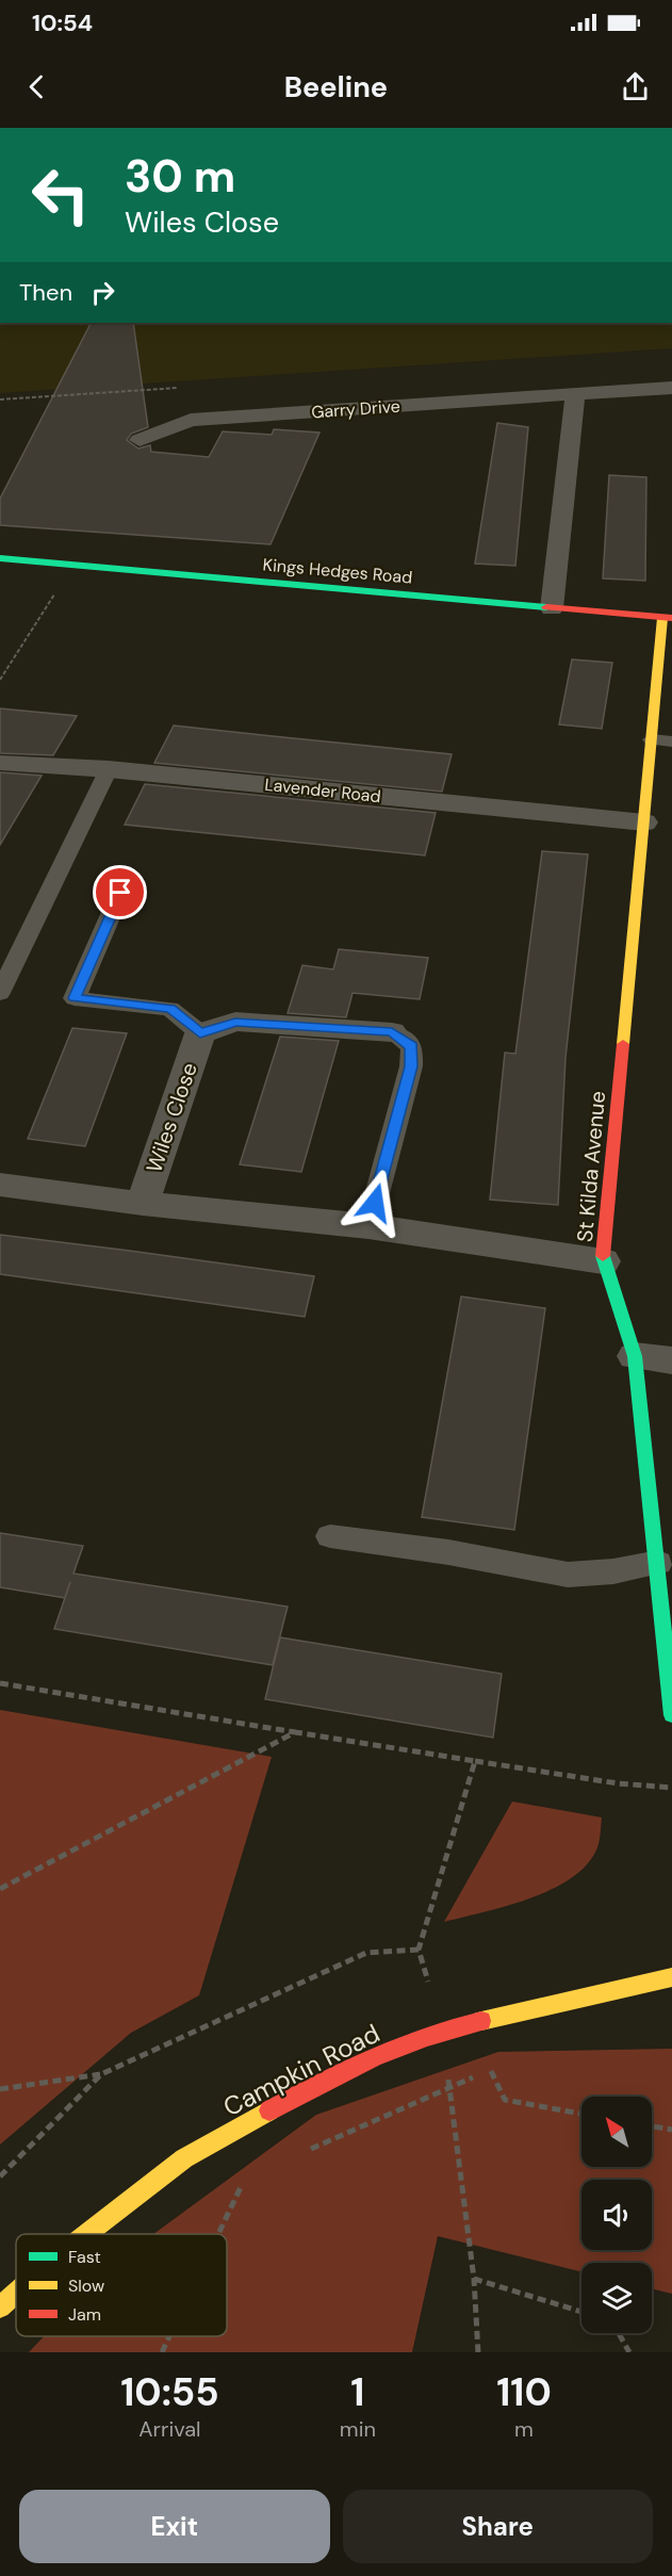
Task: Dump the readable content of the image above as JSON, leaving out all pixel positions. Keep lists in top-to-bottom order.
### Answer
{
  "streets": {
    "street": [
      "Garry Drive",
      "Kings Hedges Road",
      "Lavender Road",
      "Wiles Close",
      "St Kilda Avenue",
      "Campkin Road"
    ]
  },
  "crossings": [
    ["Kings Hedges Road", "St Kilda Avenue"],
    ["Lavender Road", "St Kilda Avenue"]
  ],
  "legend": ["Fast", "Slow", "Jam"],
  "north": "top left",
  "page": {
    "status": "10:54",
    "header": "Beeline",
    "turn": ["30 m", "Wiles Close"],
    "then": "Then",
    "eta": [
      "10:55",
      "Arrival",
      "1",
      "min",
      "110",
      "m"
    ],
    "buttons": ["Exit", "Share"]
  }
}
